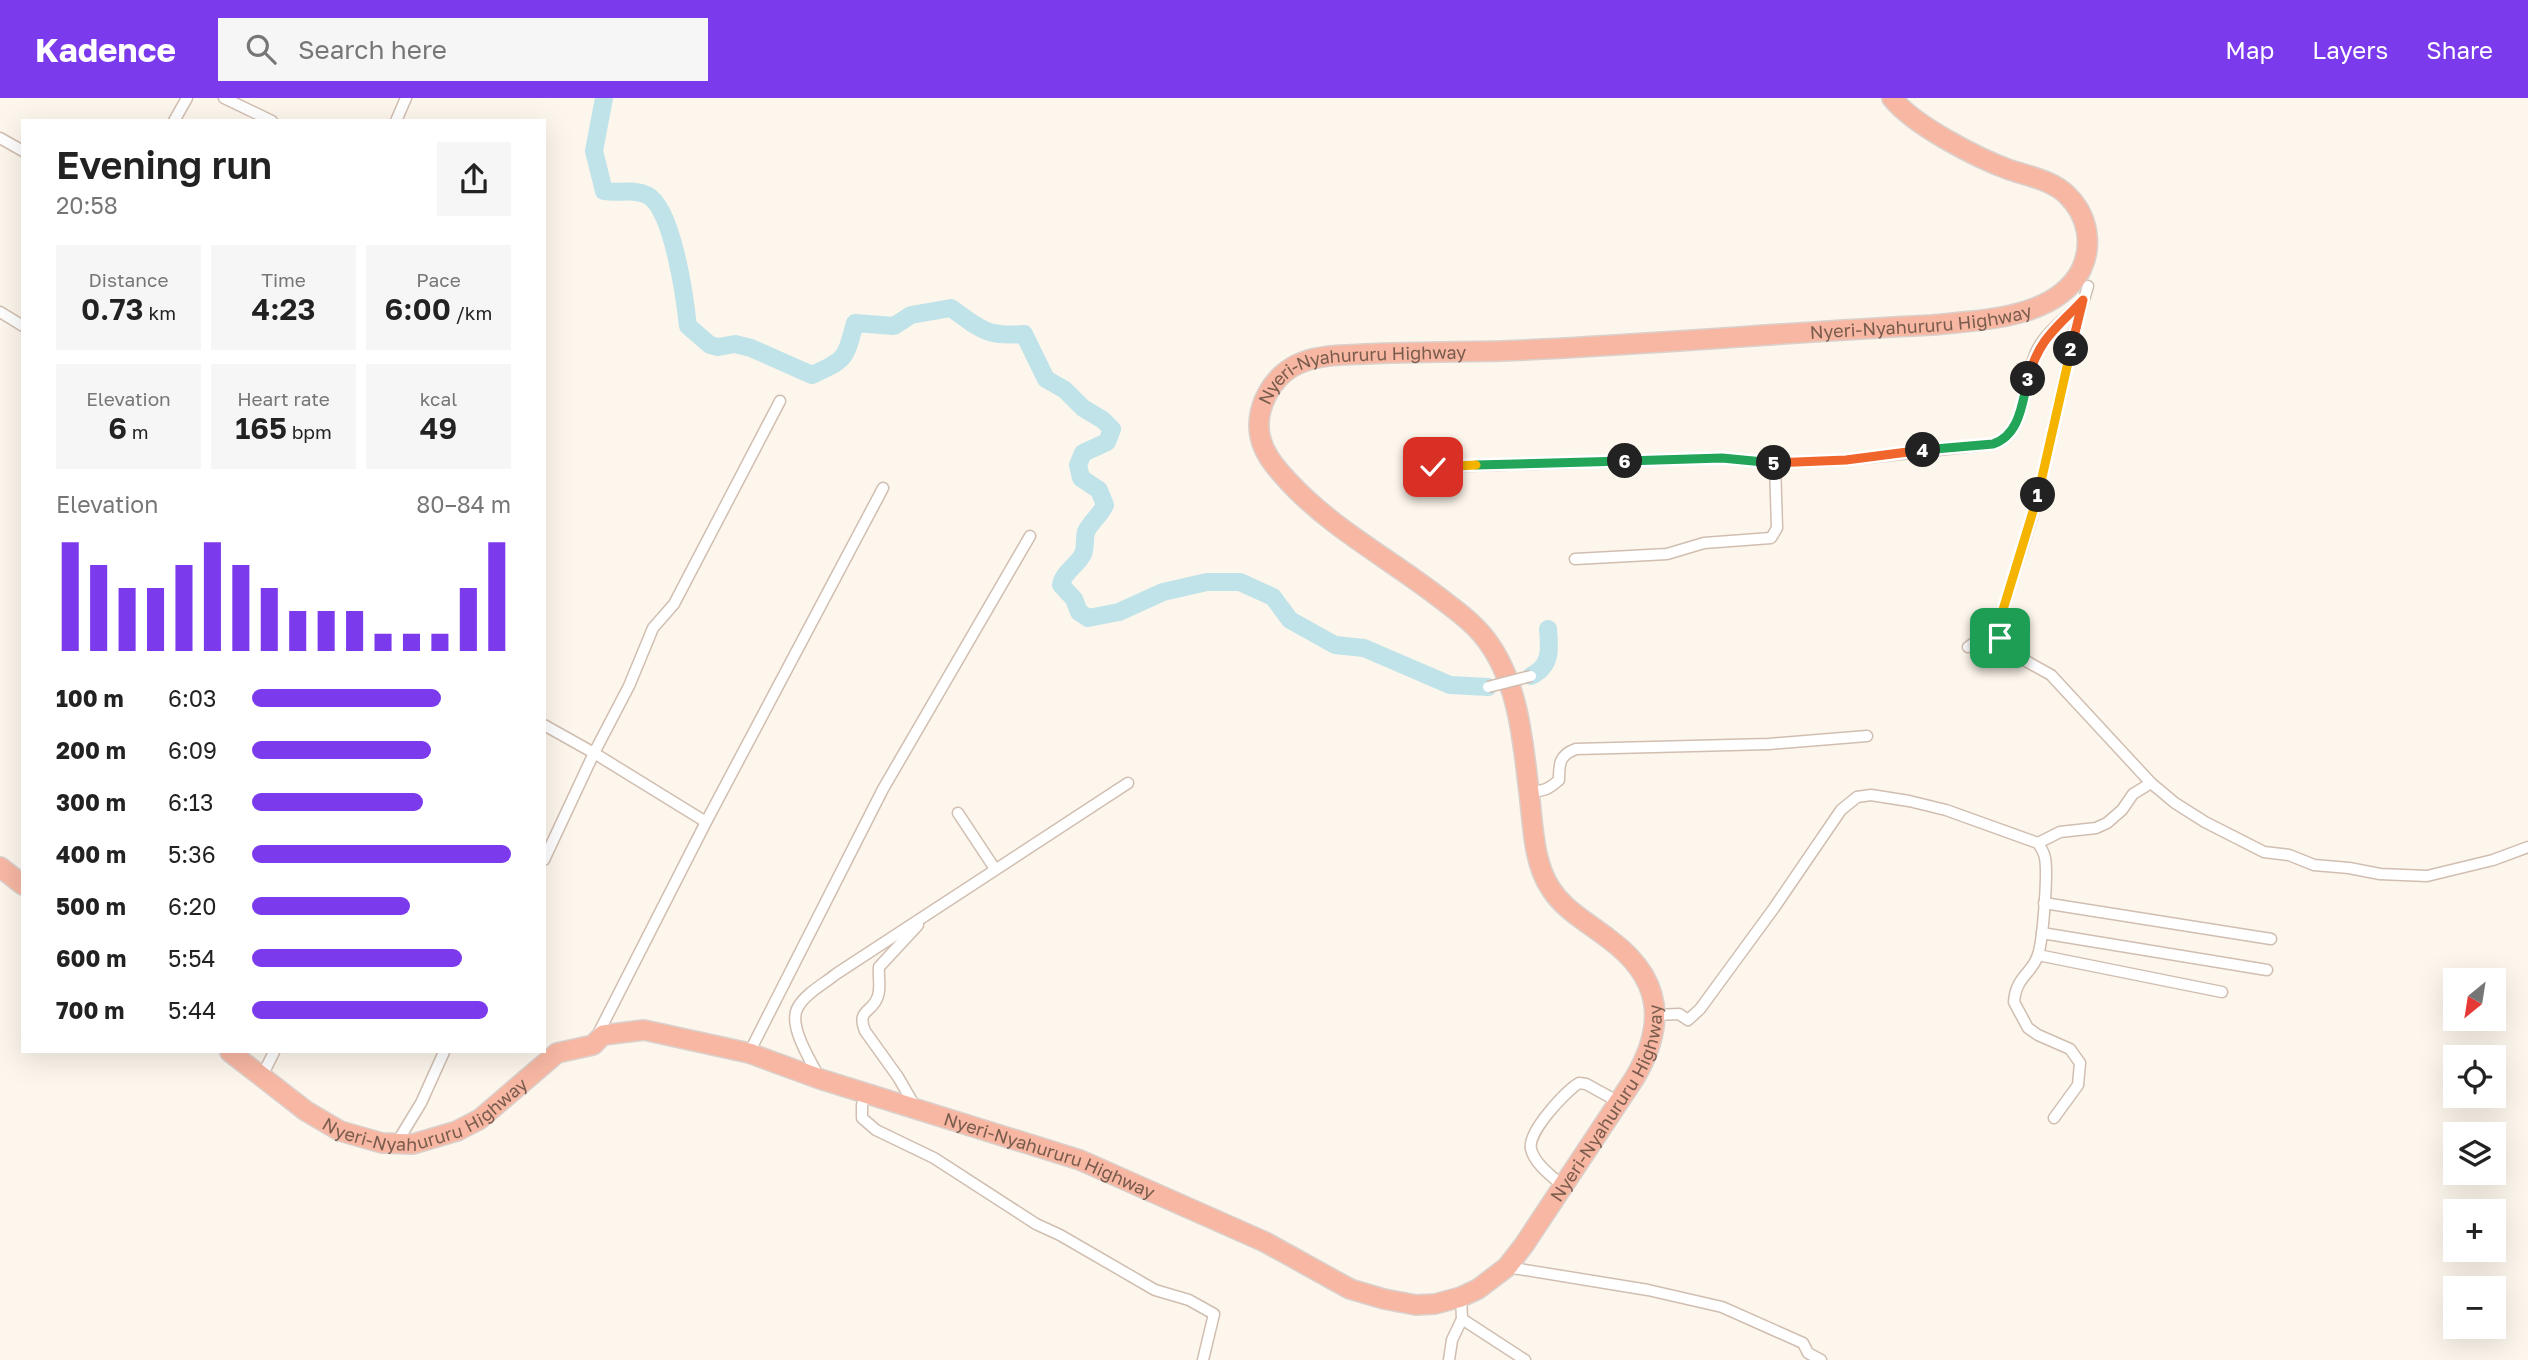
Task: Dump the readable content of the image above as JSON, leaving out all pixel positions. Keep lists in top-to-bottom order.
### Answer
{
  "streets": {
    "highway": ["Nyeri-Nyahururu Highway"]
  },
  "north": "bottom left",
  "page": {
    "header": "Kadence",
    "search": "Search here",
    "nav": ["Map", "Layers", "Share"],
    "heading": ["Evening run", "20:58"],
    "stats": [
      ["Distance", "0.73 km"],
      ["Time", "4:23"],
      ["Pace", "6:00 /km"],
      ["Elevation", "6 m"],
      ["Heart rate", "165 bpm"],
      ["kcal", "49"]
    ],
    "pins": [
      "2",
      "3",
      "4",
      "6",
      "5",
      "1"
    ],
    "chart": ["Elevation", "80–84 m"],
    "list": [
      {
        "name": "100 m",
        "note": "6:03"
      },
      {
        "name": "200 m",
        "note": "6:09"
      },
      {
        "name": "300 m",
        "note": "6:13"
      },
      {
        "name": "400 m",
        "note": "5:36"
      },
      {
        "name": "500 m",
        "note": "6:20"
      },
      {
        "name": "600 m",
        "note": "5:54"
      },
      {
        "name": "700 m",
        "note": "5:44"
      }
    ],
    "map_buttons": ["+", "−"]
  }
}
